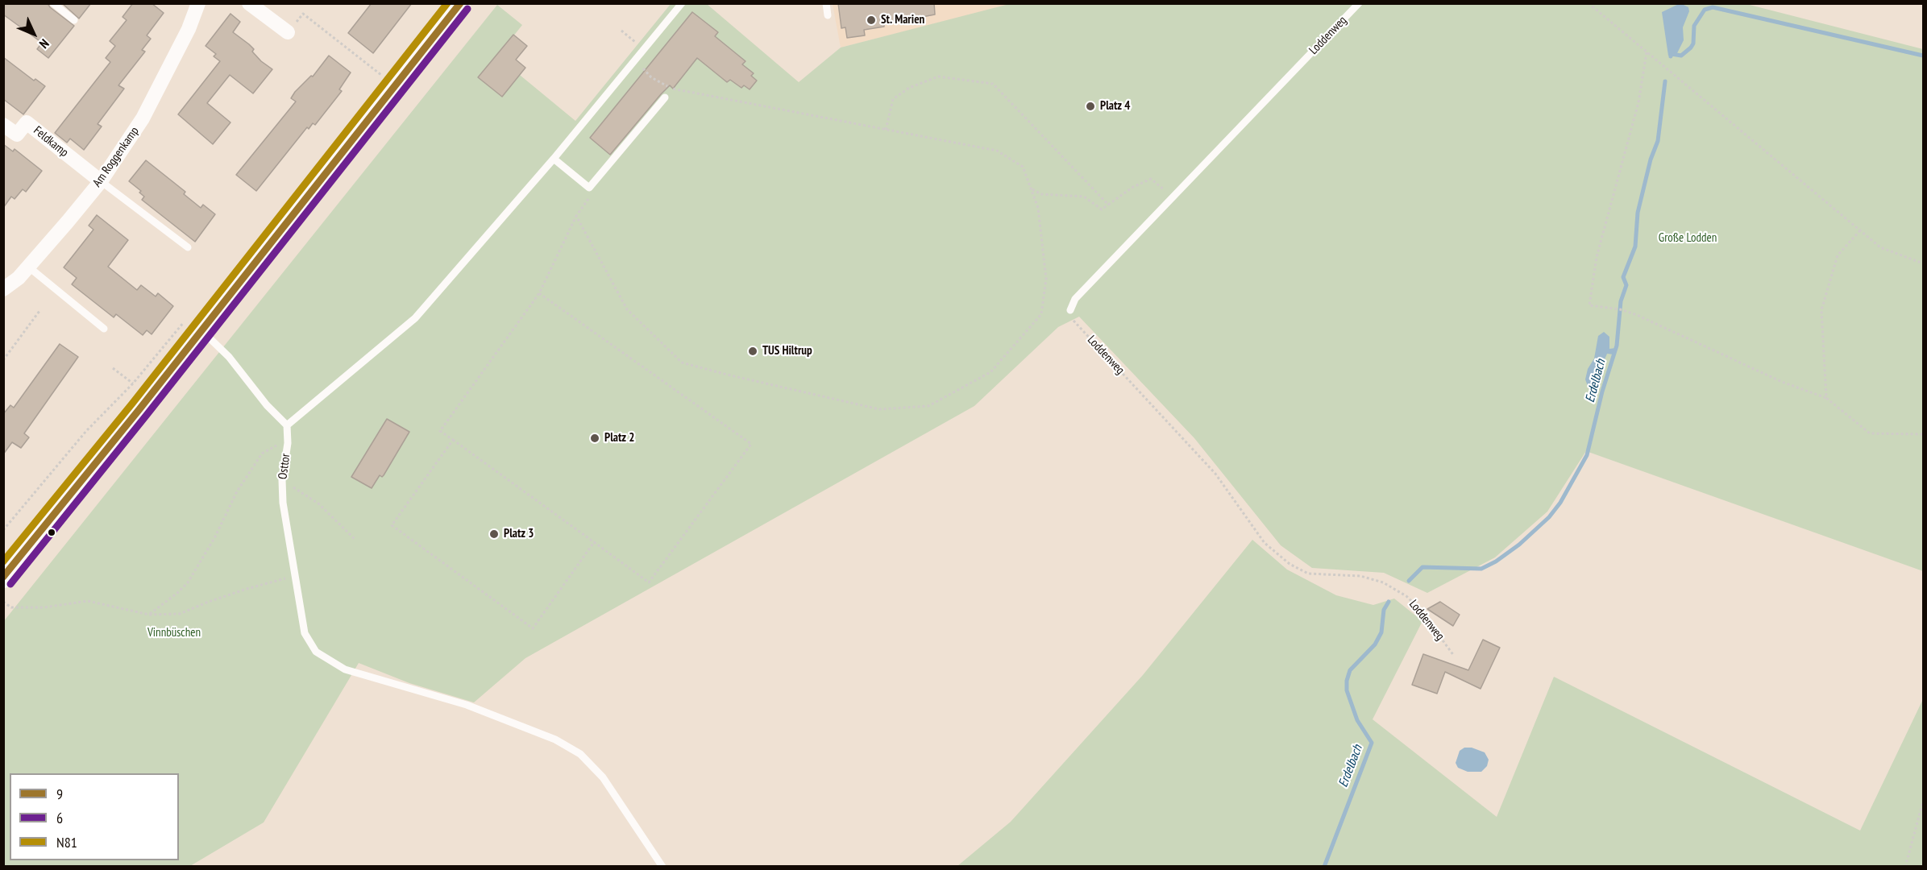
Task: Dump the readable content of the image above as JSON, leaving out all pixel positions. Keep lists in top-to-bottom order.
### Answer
{
  "streets": {
    "street": ["Feldkamp", "Am Roggenkamp"],
    "lane": ["Loddenweg", "Osttor"]
  },
  "crossings": [
    ["Feldkamp", "Am Roggenkamp"]
  ],
  "water": ["Erdelbach"],
  "parks": ["Große Lodden", "Vinnbüschen"],
  "places": [
    "St. Marien",
    "Platz 4",
    "TUS Hiltrup",
    "Platz 2",
    "Platz 3"
  ],
  "lines": ["transit line 9", "transit line N81", "transit line 6"],
  "legend": ["9", "6", "N81"],
  "north": "bottom right"
}
